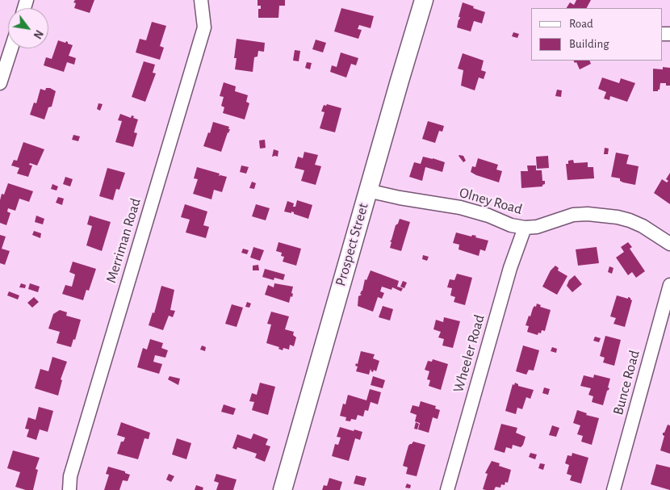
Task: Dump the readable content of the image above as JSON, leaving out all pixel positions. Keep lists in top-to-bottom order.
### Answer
{
  "streets": {
    "main road": ["Prospect Street"],
    "street": [
      "Olney Road",
      "Merriman Road",
      "Wheeler Road",
      "Bunce Road"
    ]
  },
  "crossings": [
    ["Olney Road", "Prospect Street"],
    ["Olney Road", "Wheeler Road"]
  ],
  "legend": ["Road", "Building"],
  "north": "bottom right"
}
